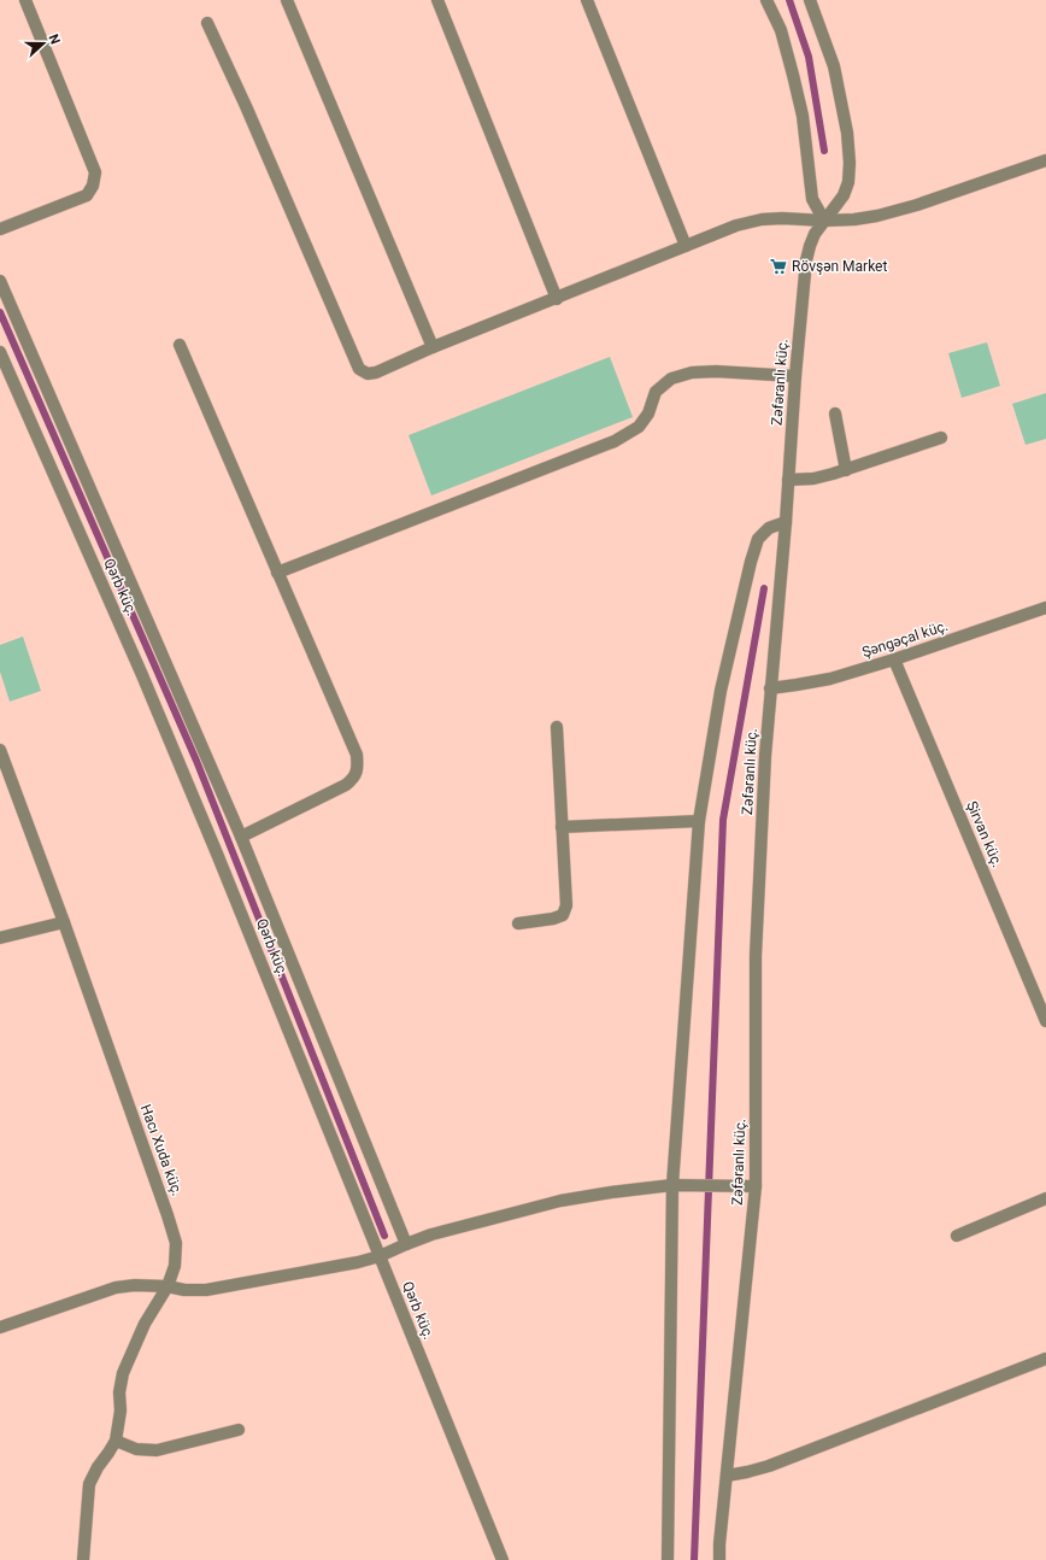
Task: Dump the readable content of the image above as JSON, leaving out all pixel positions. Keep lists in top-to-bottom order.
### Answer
{
  "streets": {
    "street": [
      "Zəfəranlı küç.",
      "Qərb küç.",
      "Şəngəçal küç.",
      "Şirvan küç.",
      "Hacı Xuda küç."
    ]
  },
  "crossings": [
    ["Zəfəranlı küç.", "Şəngəçal küç."],
    ["Şəngəçal küç.", "Şirvan küç."]
  ],
  "places": {
    "supermarket": ["Rövşən Market"]
  },
  "north": "right"
}
